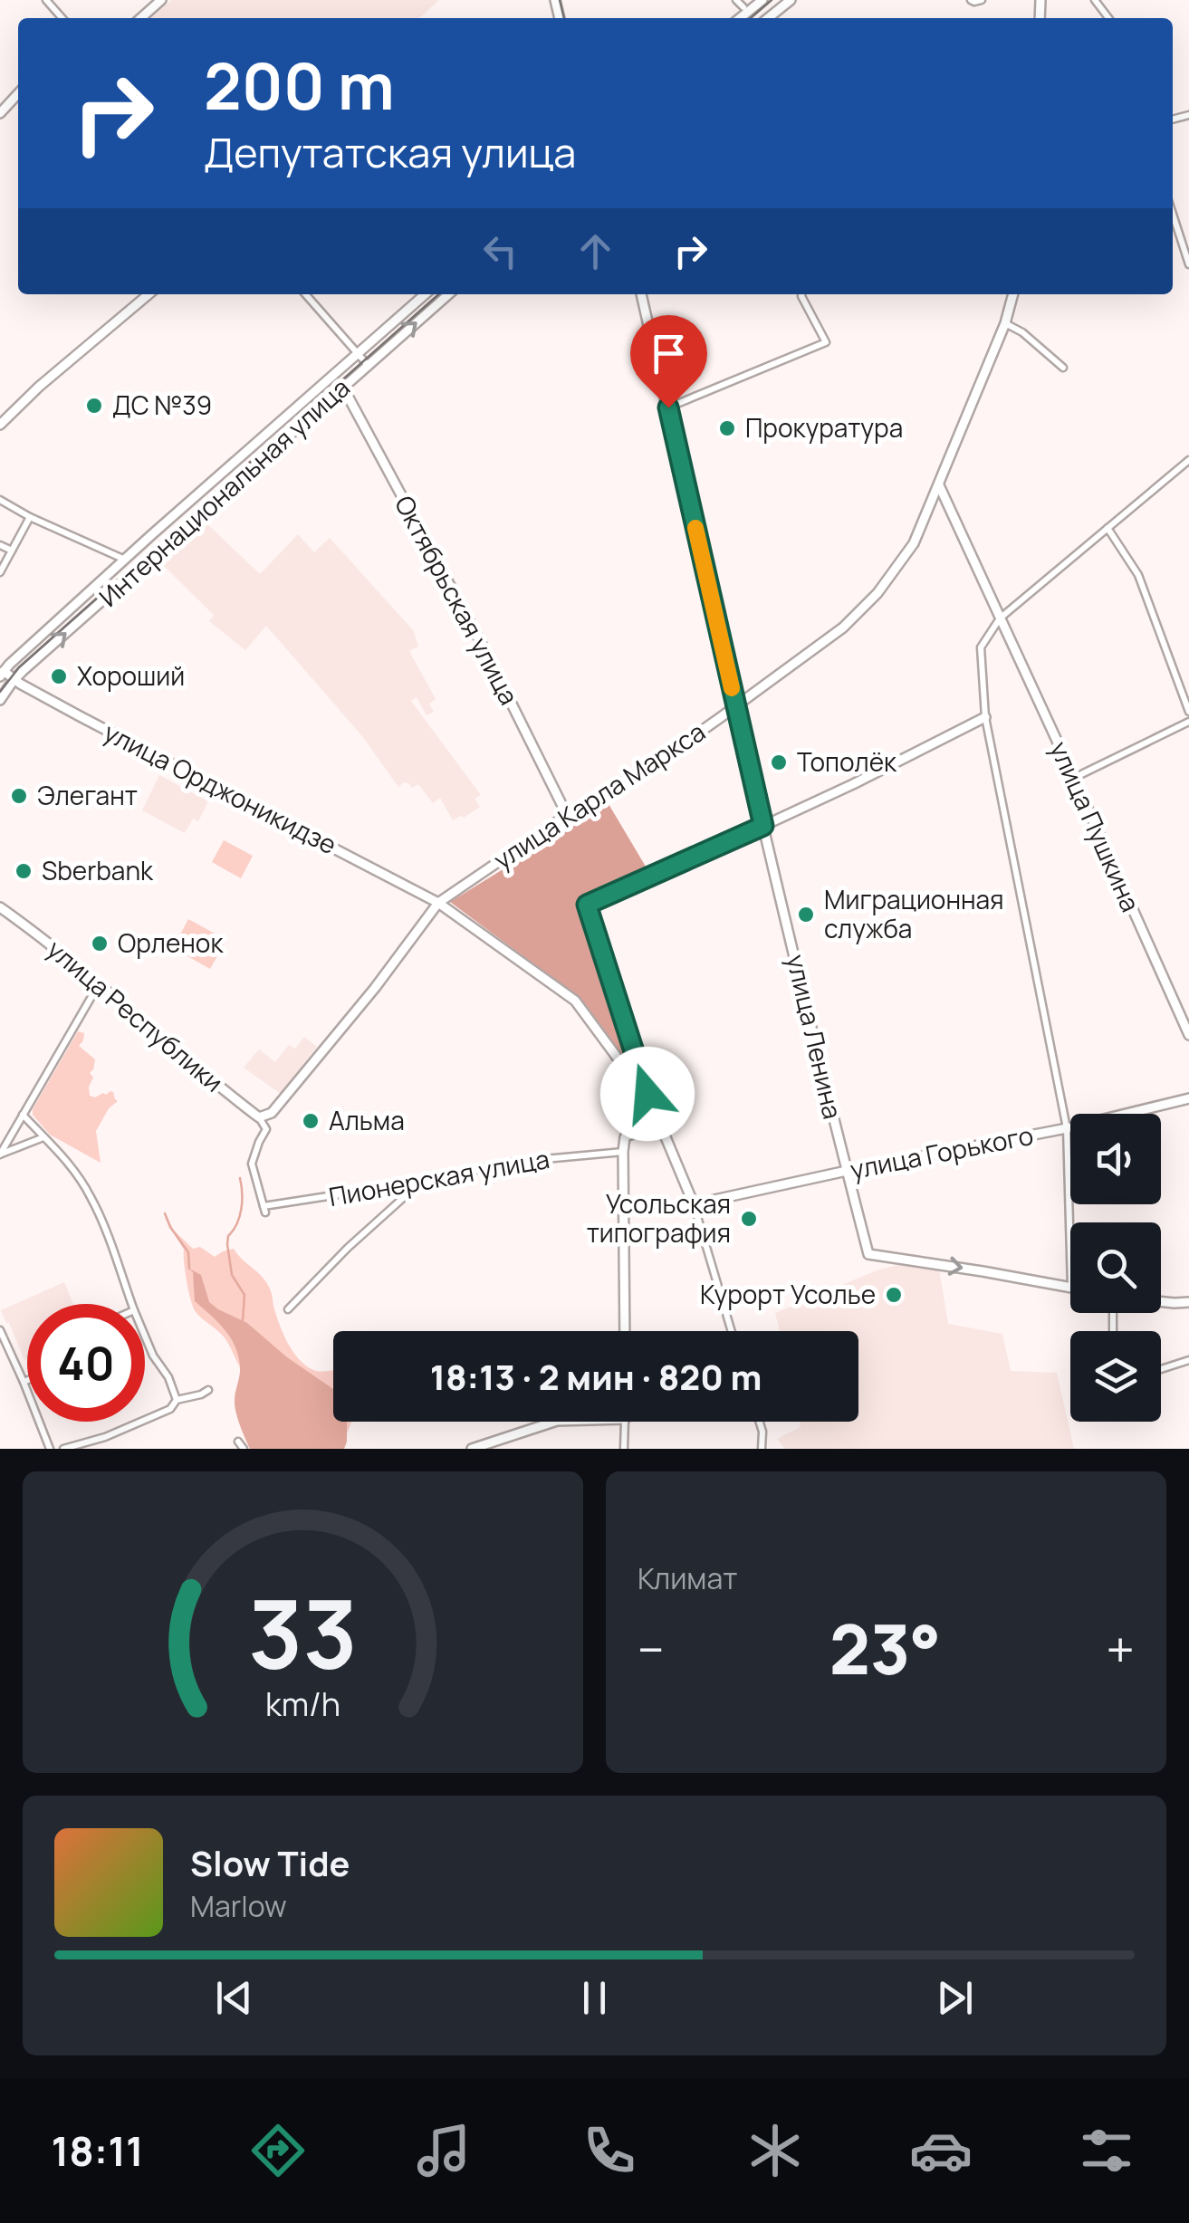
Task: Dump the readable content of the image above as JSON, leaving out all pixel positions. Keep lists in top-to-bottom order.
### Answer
{
  "streets": {
    "street": [
      "Интернациональная улица",
      "Октябрьская улица",
      "улица Орджоникидзе",
      "улица Карла Маркса",
      "улица Пушкина",
      "улица Республики",
      "улица Ленина",
      "улица Горького",
      "Пионерская улица"
    ]
  },
  "crossings": [
    ["Интернациональная улица", "Октябрьская улица"],
    ["Интернациональная улица", "улица Орджоникидзе"],
    ["Октябрьская улица", "улица Карла Маркса"],
    ["улица Орджоникидзе", "улица Карла Маркса"],
    ["улица Карла Маркса", "улица Пушкина"],
    ["улица Карла Маркса", "улица Республики"],
    ["улица Карла Маркса", "улица Ленина"],
    ["улица Карла Маркса", "Пионерская улица"],
    ["улица Республики", "Пионерская улица"],
    ["улица Ленина", "улица Горького"]
  ],
  "places": [
    "ДС №39",
    "Прокуратура",
    "Хороший",
    "Тополёк",
    "Элегант",
    "Sberbank",
    "Миграционная служба",
    "Орленок",
    "Альма",
    "Усольская типография",
    "Курорт Усолье"
  ],
  "page": {
    "turn": ["200 m", "Депутатская улица"],
    "limit": "40",
    "trip": "18:13 · 2 мин · 820 m",
    "tile": "Климат",
    "heat": ["−", "23°", "+"],
    "song": ["Slow Tide", "Marlow"],
    "tabs": "18:11",
    "gauge": ["33", "km/h"]
  }
}
